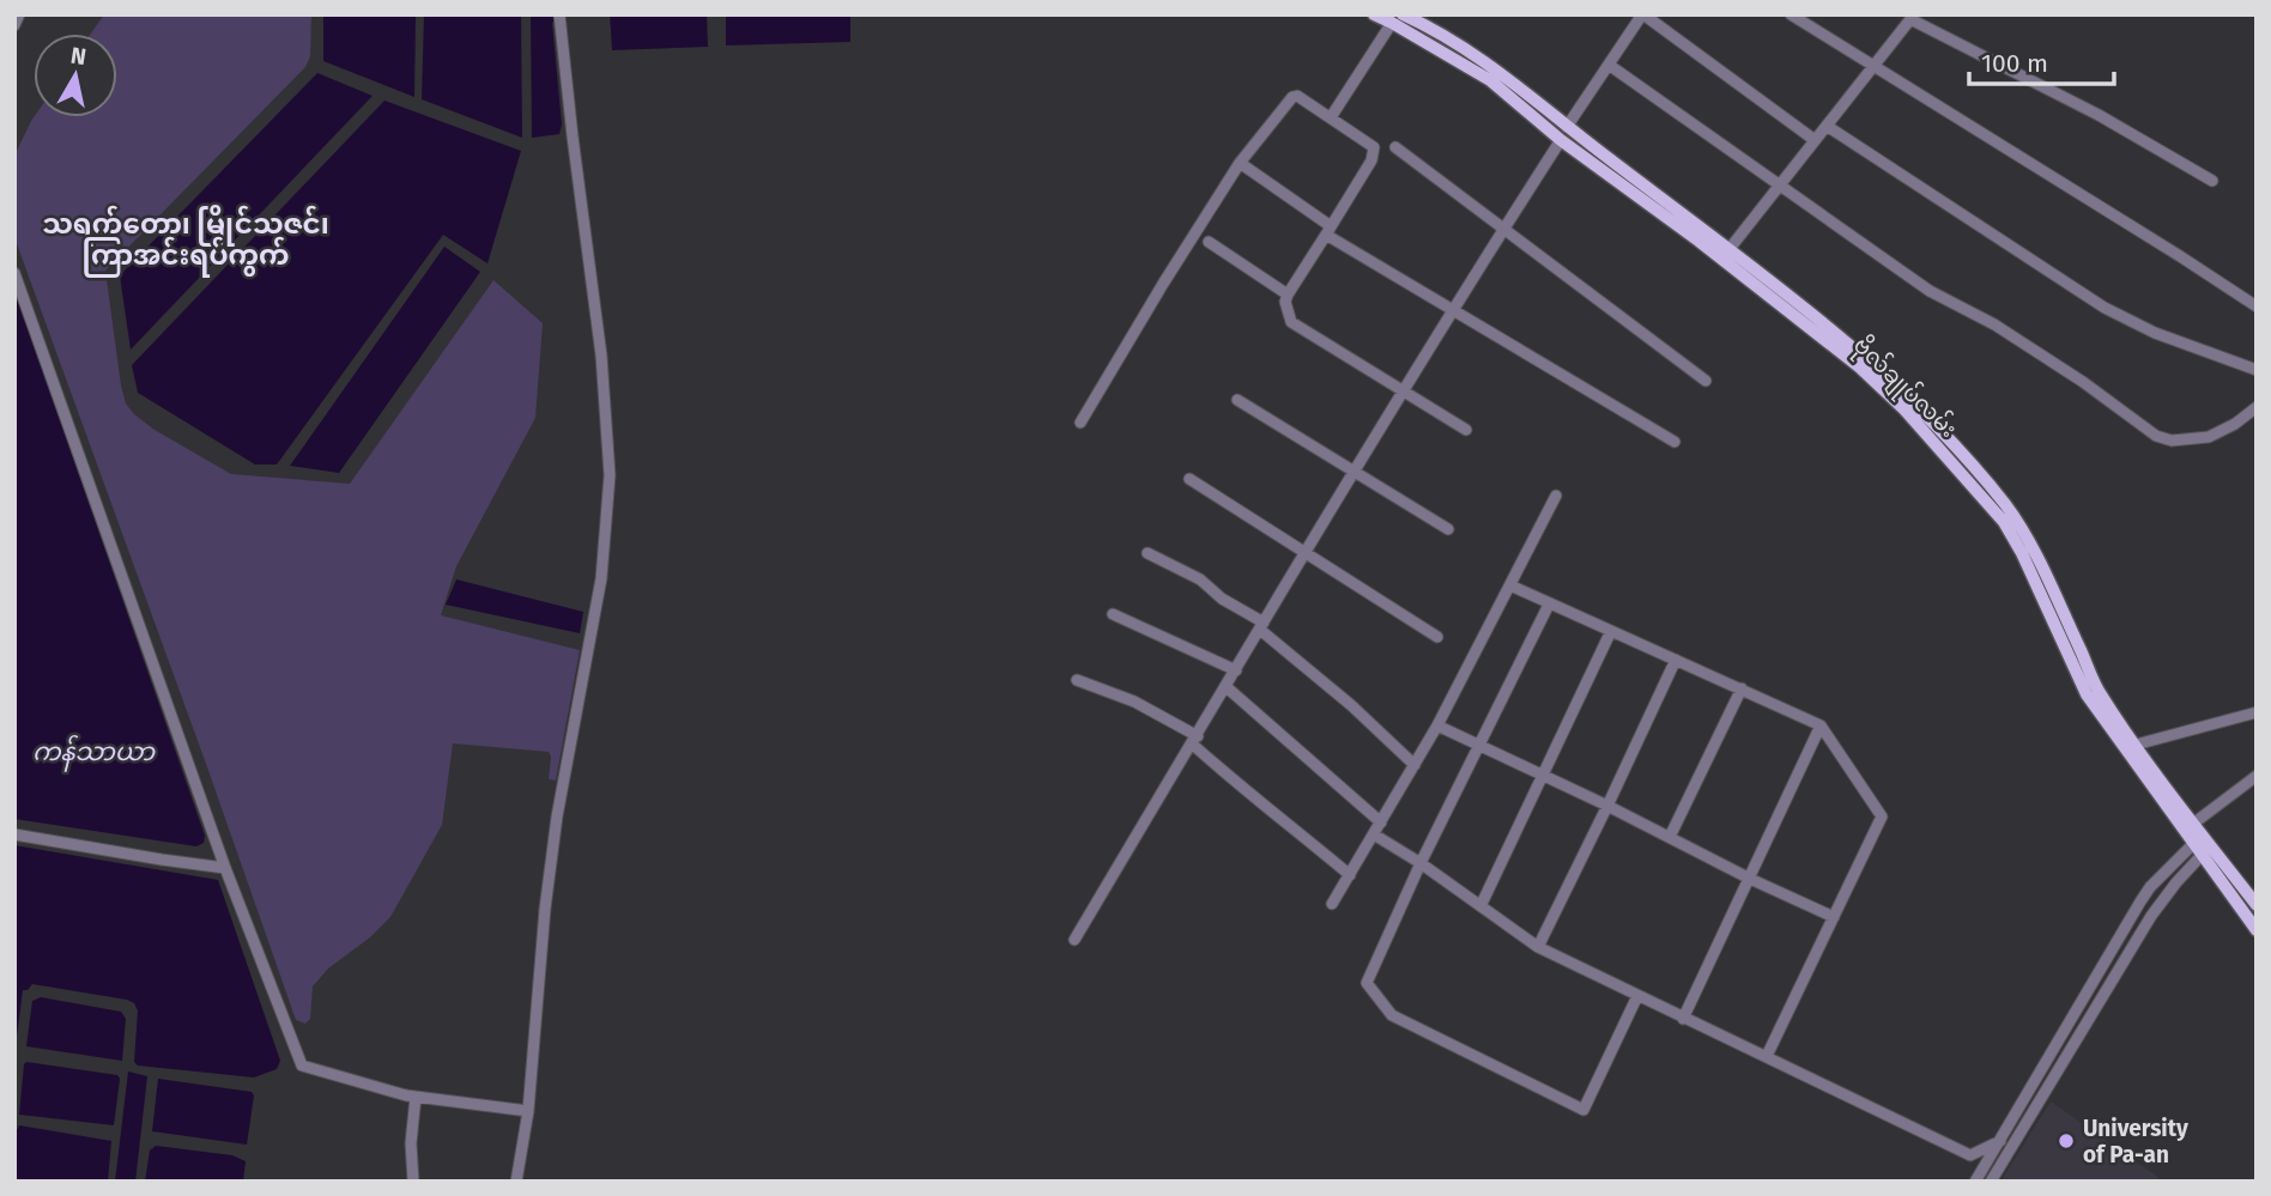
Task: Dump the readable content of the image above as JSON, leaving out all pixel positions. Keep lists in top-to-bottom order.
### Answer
{
  "streets": {
    "main road": ["ဗိုလ်ချုပ်လမ်း"]
  },
  "districts": ["သရက်တော၊ မြိုင်သဇင်၊ ကြာအင်းရပ်ကွက်"],
  "water": ["ကန်သာယာ"],
  "places": ["University of Pa-an"],
  "scale_bar": "100 m",
  "north": "top"
}
